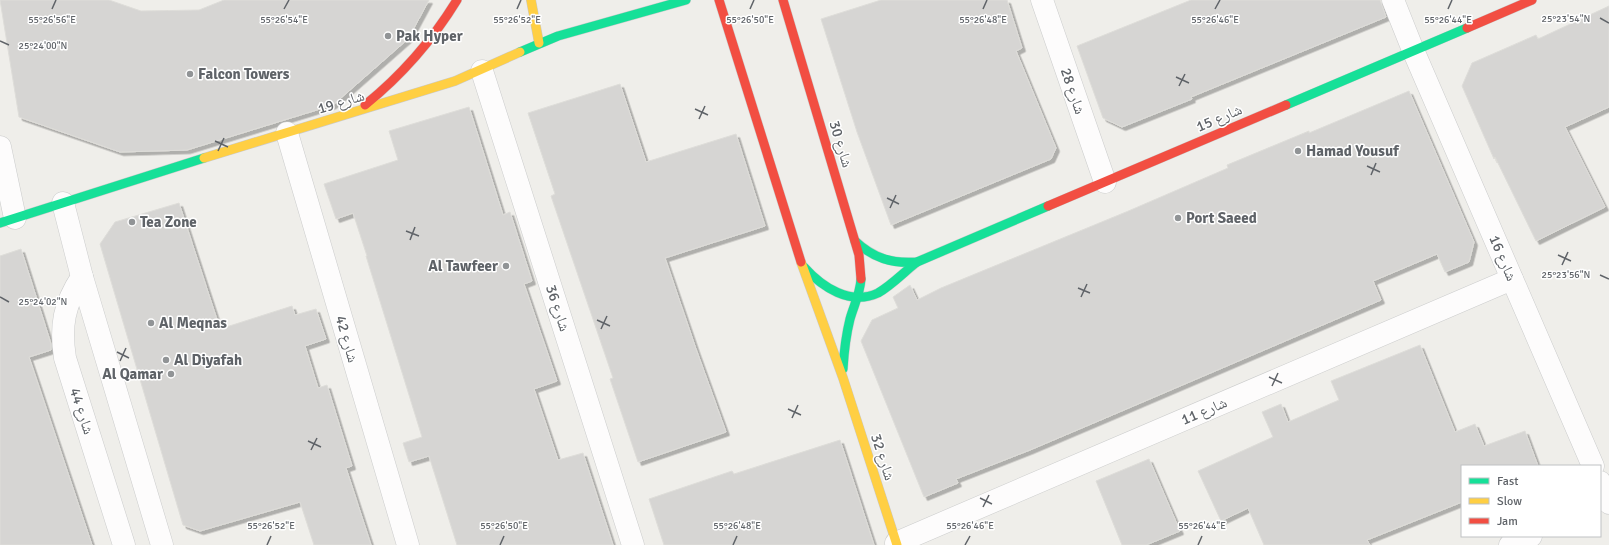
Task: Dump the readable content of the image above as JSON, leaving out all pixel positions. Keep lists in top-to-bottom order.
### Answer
{
  "streets": {
    "street": [
      "شارع 28",
      "شارع 19",
      "شارع 15",
      "شارع 30",
      "شارع 16",
      "شارع 36",
      "شارع 42",
      "شارع 44",
      "شارع 11",
      "شارع 32"
    ]
  },
  "crossings": [
    ["شارع 28", "شارع 15"],
    ["شارع 19", "شارع 36"],
    ["شارع 19", "شارع 42"],
    ["شارع 15", "شارع 30"],
    ["شارع 15", "شارع 16"],
    ["شارع 15", "شارع 32"],
    ["شارع 30", "شارع 32"],
    ["شارع 16", "شارع 11"],
    ["شارع 11", "شارع 32"]
  ],
  "places": [
    "Pak Hyper",
    "Falcon Towers",
    "Hamad Yousuf",
    "Port Saeed",
    "Tea Zone",
    "Al Tawfeer",
    "Al Meqnas",
    "Al Diyafah",
    "Al Qamar"
  ],
  "legend": ["Fast", "Slow", "Jam"],
  "coordinates": [
    "25°23'54\"N",
    "55°26'56\"E",
    "55°26'54\"E",
    "55°26'52\"E",
    "55°26'50\"E",
    "55°26'48\"E",
    "55°26'46\"E",
    "55°26'44\"E",
    "25°24'00\"N",
    "25°23'56\"N",
    "25°24'02\"N"
  ]
}
